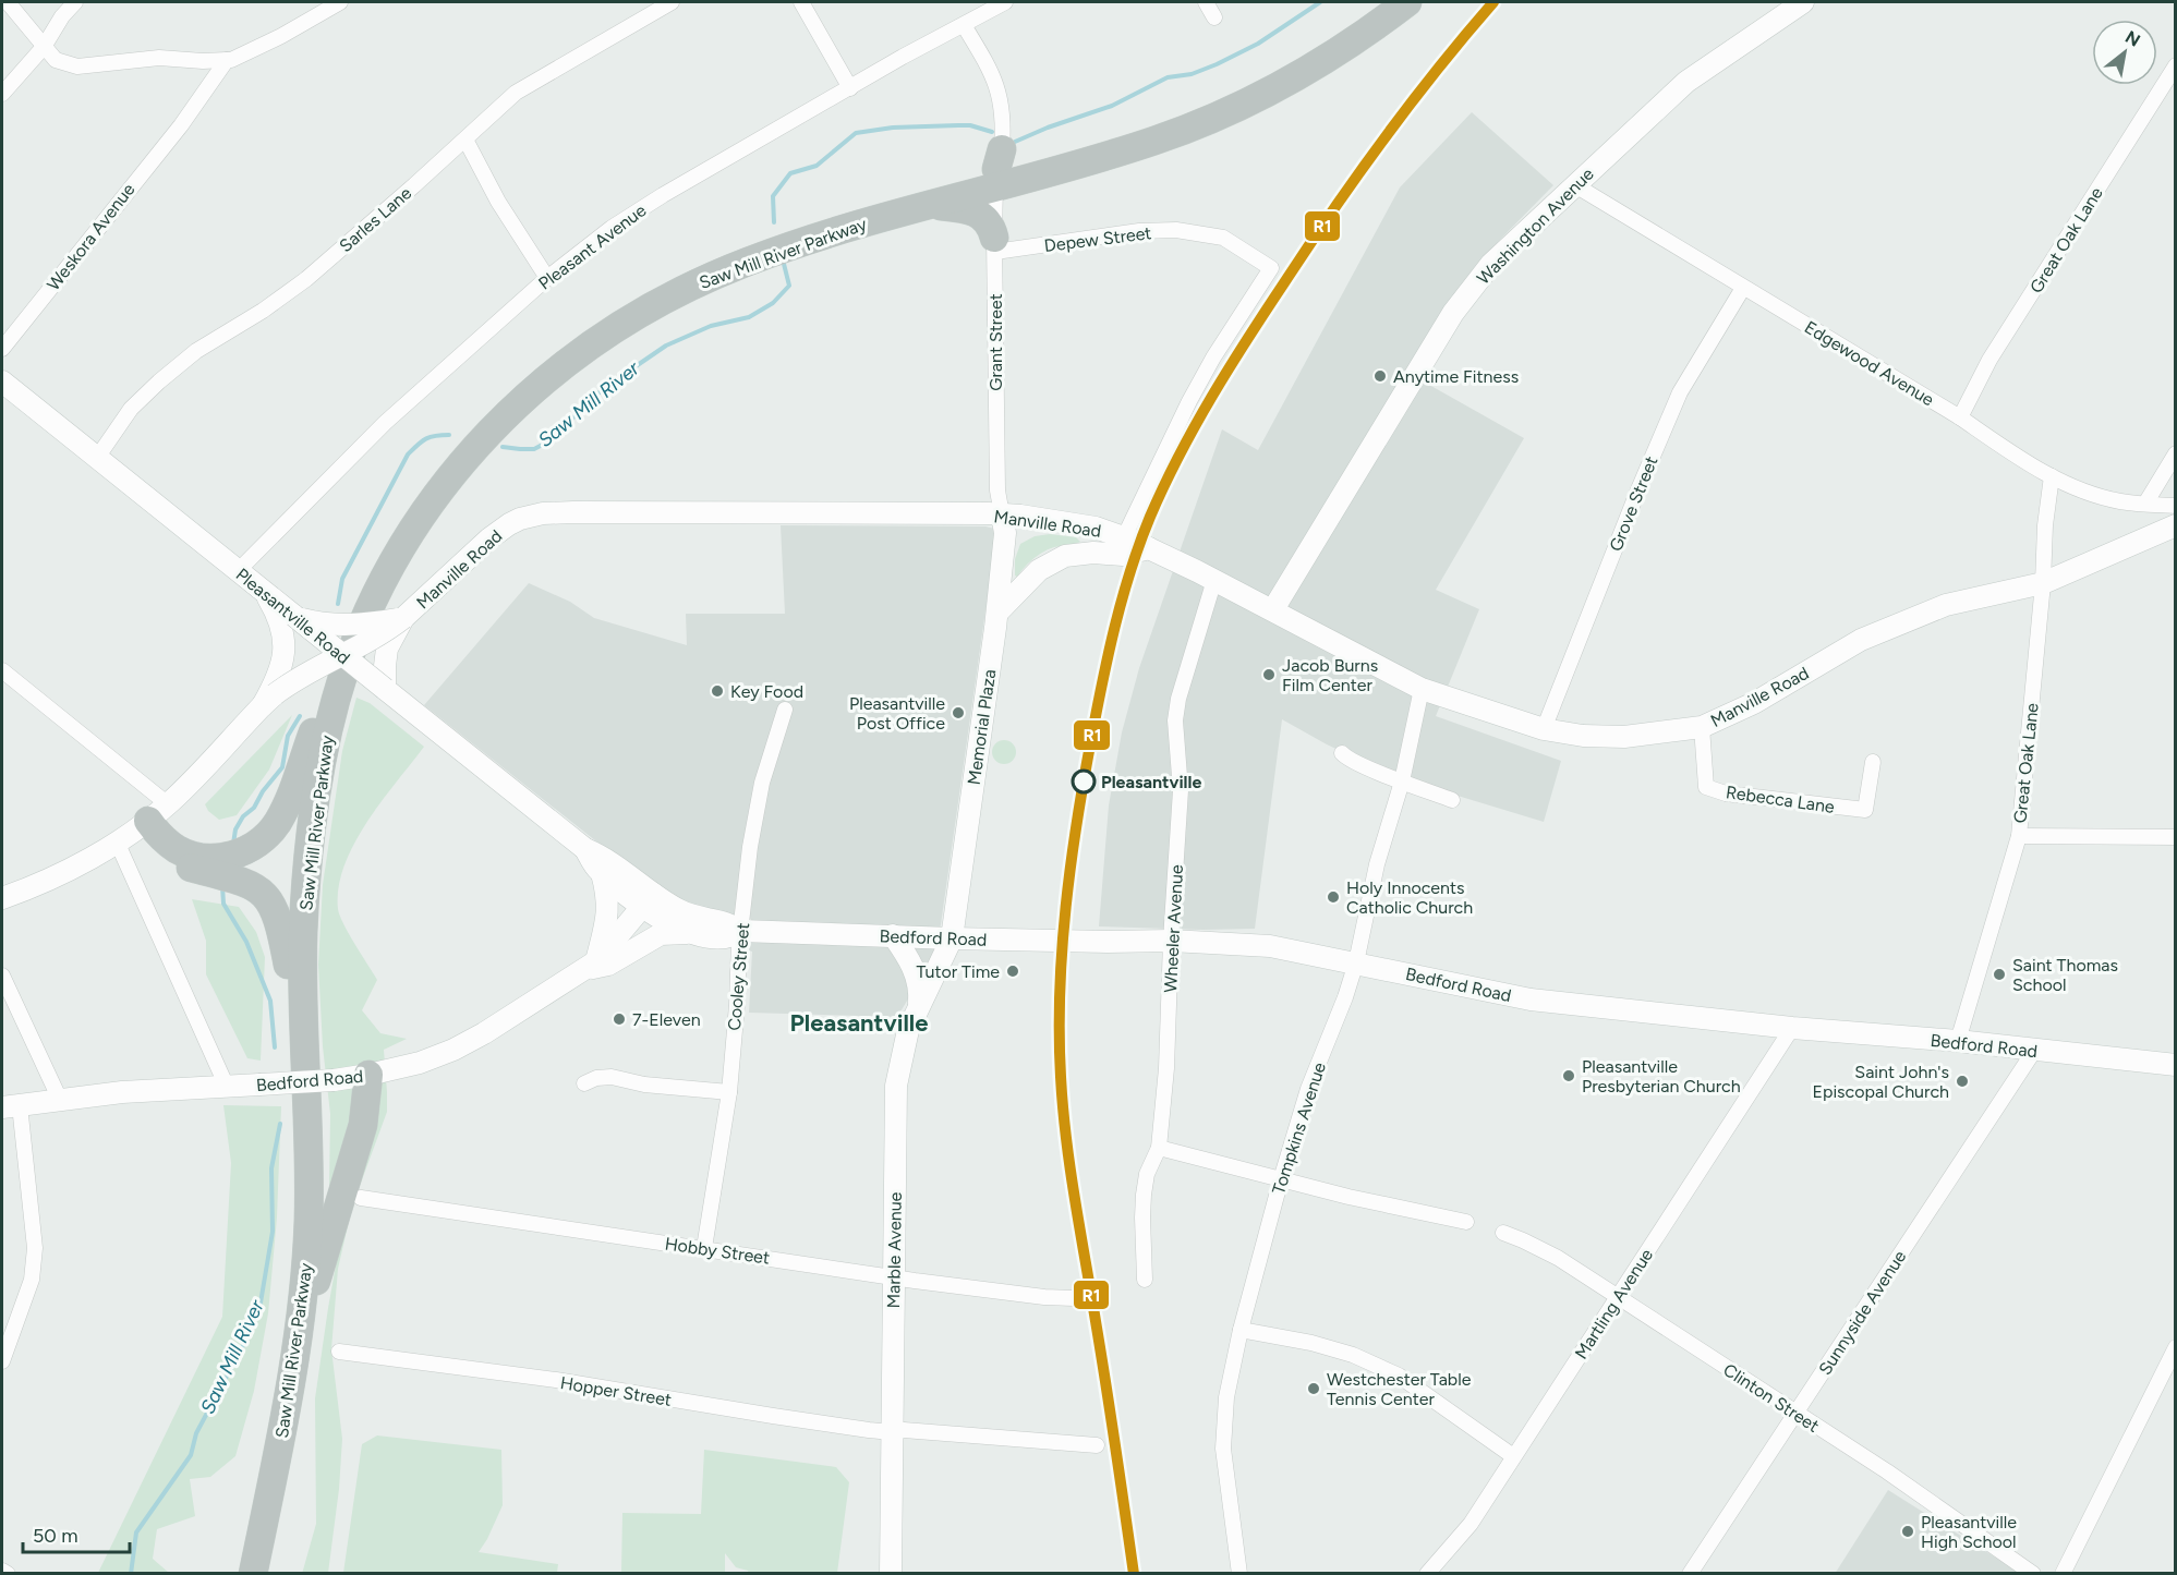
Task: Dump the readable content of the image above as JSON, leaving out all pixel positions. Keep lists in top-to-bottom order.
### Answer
{
  "streets": {
    "highway": ["Saw Mill River Parkway"],
    "main road": [
      "Washington Avenue",
      "Manville Road",
      "Pleasantville Road",
      "Memorial Plaza",
      "Bedford Road",
      "Marble Avenue"
    ],
    "street": [
      "Sarles Lane",
      "Weskora Avenue",
      "Depew Street",
      "Great Oak Lane",
      "Pleasant Avenue",
      "Grant Street",
      "Edgewood Avenue",
      "Grove Street",
      "Rebecca Lane",
      "Wheeler Avenue",
      "Cooley Street",
      "Tompkins Avenue",
      "Hobby Street",
      "Martling Avenue",
      "Sunnyside Avenue",
      "Hopper Street",
      "Clinton Street"
    ]
  },
  "crossings": [
    ["Sarles Lane", "Pleasantville Road"],
    ["Washington Avenue", "Edgewood Avenue"],
    ["Washington Avenue", "Manville Road"],
    ["Depew Street", "Grant Street"],
    ["Depew Street", "Manville Road"],
    ["Great Oak Lane", "Edgewood Avenue"],
    ["Great Oak Lane", "Manville Road"],
    ["Great Oak Lane", "Bedford Road"],
    ["Pleasant Avenue", "Grant Street"],
    ["Pleasant Avenue", "Pleasantville Road"],
    ["Saw Mill River Parkway", "Grant Street"],
    ["Grant Street", "Manville Road"],
    ["Grant Street", "Memorial Plaza"],
    ["Edgewood Avenue", "Grove Street"],
    ["Grove Street", "Manville Road"],
    ["Manville Road", "Pleasantville Road"],
    ["Manville Road", "Memorial Plaza"],
    ["Manville Road", "Rebecca Lane"],
    ["Manville Road", "Wheeler Avenue"],
    ["Manville Road", "Tompkins Avenue"],
    ["Pleasantville Road", "Bedford Road"],
    ["Memorial Plaza", "Bedford Road"],
    ["Memorial Plaza", "Marble Avenue"],
    ["Wheeler Avenue", "Bedford Road"],
    ["Bedford Road", "Cooley Street"],
    ["Bedford Road", "Tompkins Avenue"],
    ["Bedford Road", "Marble Avenue"],
    ["Bedford Road", "Martling Avenue"],
    ["Bedford Road", "Sunnyside Avenue"],
    ["Cooley Street", "Hobby Street"],
    ["Hobby Street", "Marble Avenue"],
    ["Marble Avenue", "Hopper Street"],
    ["Martling Avenue", "Clinton Street"],
    ["Sunnyside Avenue", "Clinton Street"]
  ],
  "districts": ["Pleasantville"],
  "water": ["Saw Mill River"],
  "places": [
    "Anytime Fitness",
    "Jacob Burns Film Center",
    "Key Food",
    "Pleasantville Post Office",
    "Pleasantville",
    "Holy Innocents Catholic Church",
    "Tutor Time",
    "Saint Thomas School",
    "7-Eleven",
    "Pleasantville Presbyterian Church",
    "Saint John's Episcopal Church",
    "Westchester Table Tennis Center",
    "Pleasantville High School"
  ],
  "lines": ["transit line R1"],
  "scale_bar": "50 m",
  "north": "top right"
}
